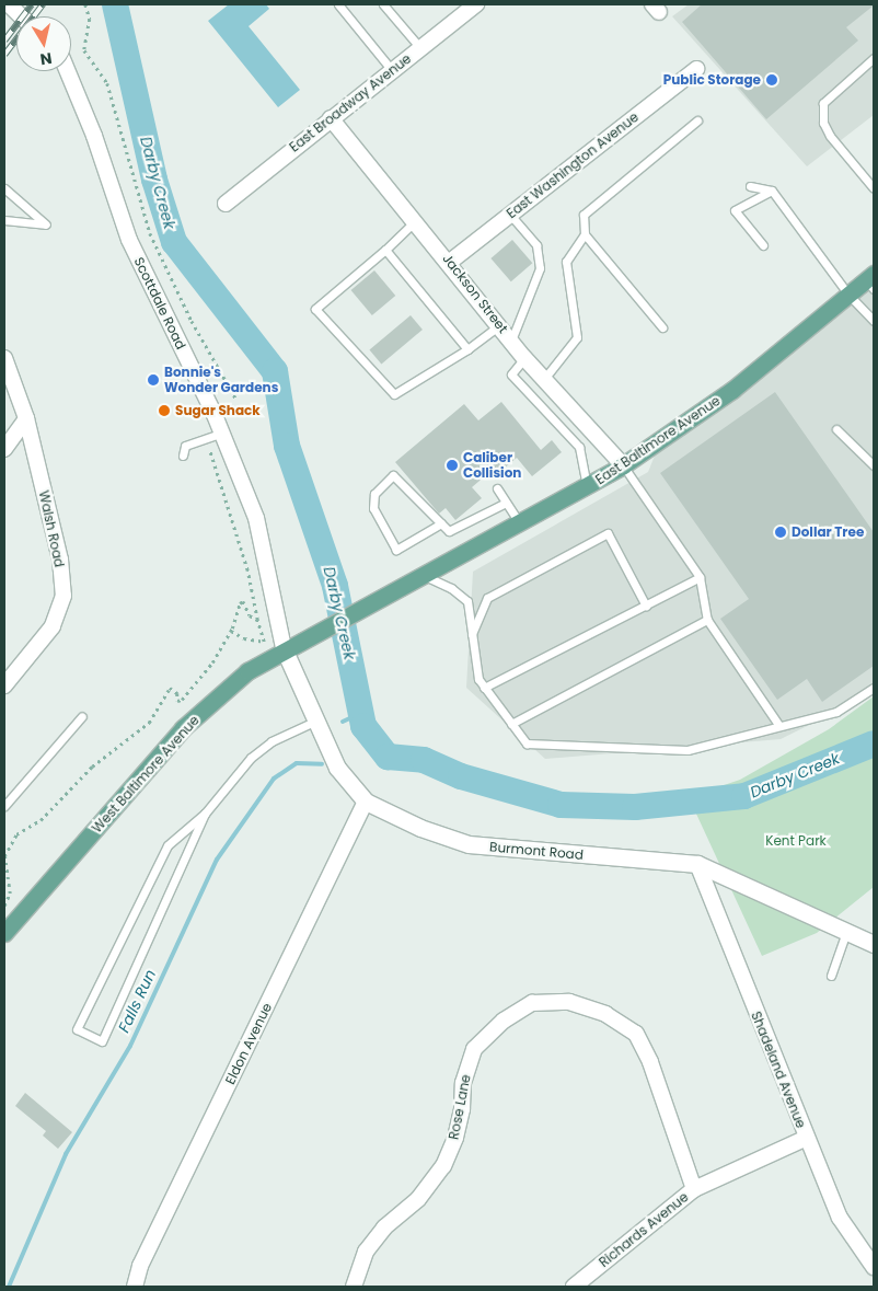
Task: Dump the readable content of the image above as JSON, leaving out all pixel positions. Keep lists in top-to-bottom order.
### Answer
{
  "streets": {
    "main road": ["East Baltimore Avenue", "West Baltimore Avenue"],
    "street": [
      "East Broadway Avenue",
      "East Washington Avenue",
      "Jackson Street",
      "Scottdale Road",
      "Walsh Road",
      "Burmont Road",
      "Eldon Avenue",
      "Shadeland Avenue",
      "Rose Lane",
      "Richards Avenue"
    ]
  },
  "crossings": [
    ["East Broadway Avenue", "Jackson Street"],
    ["East Washington Avenue", "Jackson Street"],
    ["Jackson Street", "East Baltimore Avenue"],
    ["Scottdale Road", "West Baltimore Avenue"],
    ["Scottdale Road", "Burmont Road"],
    ["East Baltimore Avenue", "West Baltimore Avenue"],
    ["West Baltimore Avenue", "Burmont Road"],
    ["Burmont Road", "Eldon Avenue"],
    ["Burmont Road", "Shadeland Avenue"],
    ["Shadeland Avenue", "Richards Avenue"],
    ["Rose Lane", "Richards Avenue"]
  ],
  "water": ["Darby Creek", "Falls Run"],
  "parks": ["Kent Park"],
  "places": [
    "Public Storage",
    "Bonnie's Wonder Gardens",
    "Sugar Shack",
    "Caliber Collision",
    "Dollar Tree"
  ],
  "north": "bottom"
}
